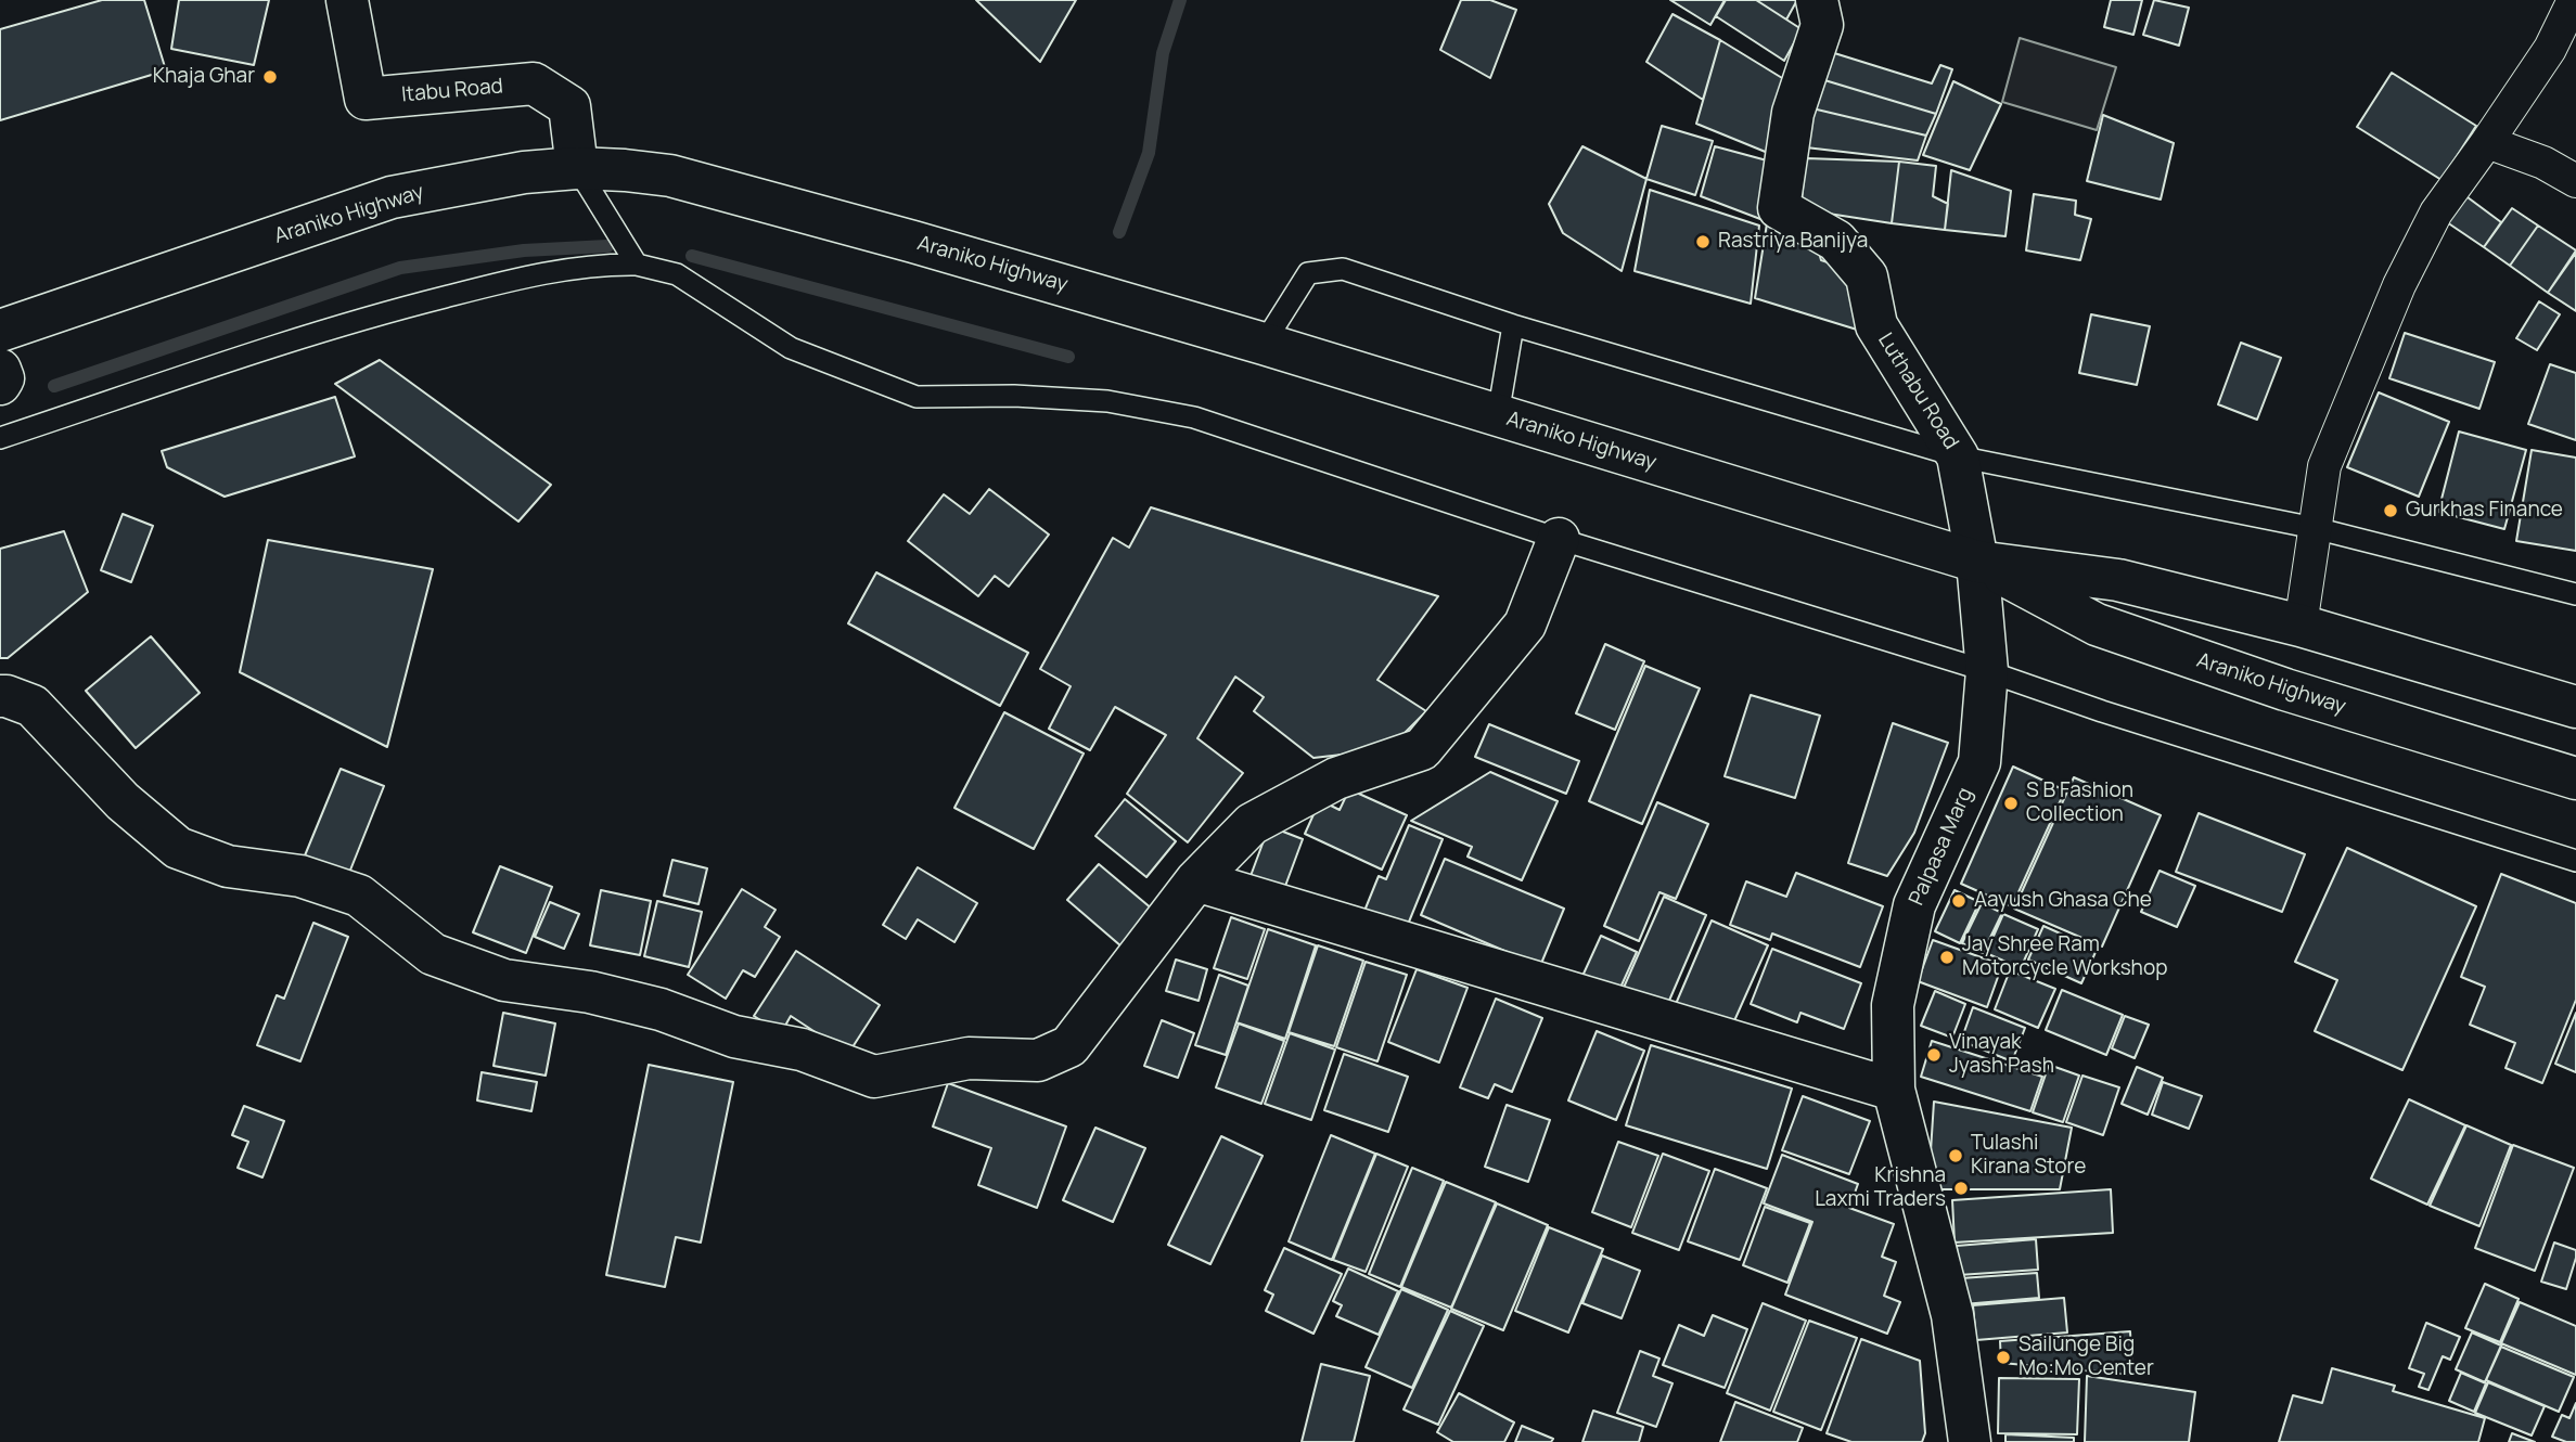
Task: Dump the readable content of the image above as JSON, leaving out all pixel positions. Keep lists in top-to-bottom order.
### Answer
{
  "streets": {
    "main road": [
      "Itabu Road",
      "Araniko Highway",
      "Luthabu Road",
      "Palpasa Marg"
    ]
  },
  "crossings": [
    ["Itabu Road", "Araniko Highway"],
    ["Araniko Highway", "Luthabu Road"],
    ["Araniko Highway", "Palpasa Marg"],
    ["Luthabu Road", "Palpasa Marg"]
  ],
  "places": [
    "Khaja Ghar",
    "Rastriya Banijya",
    "Gurkhas Finance",
    "S B Fashion Collection",
    "Aayush Ghasa Che",
    "Jay Shree Ram Motorcycle Workshop",
    "Vinayak Jyash Pash",
    "Tulashi Kirana Store",
    "Krishna Laxmi Traders",
    "Sailunge Big Mo:Mo Center"
  ]
}
